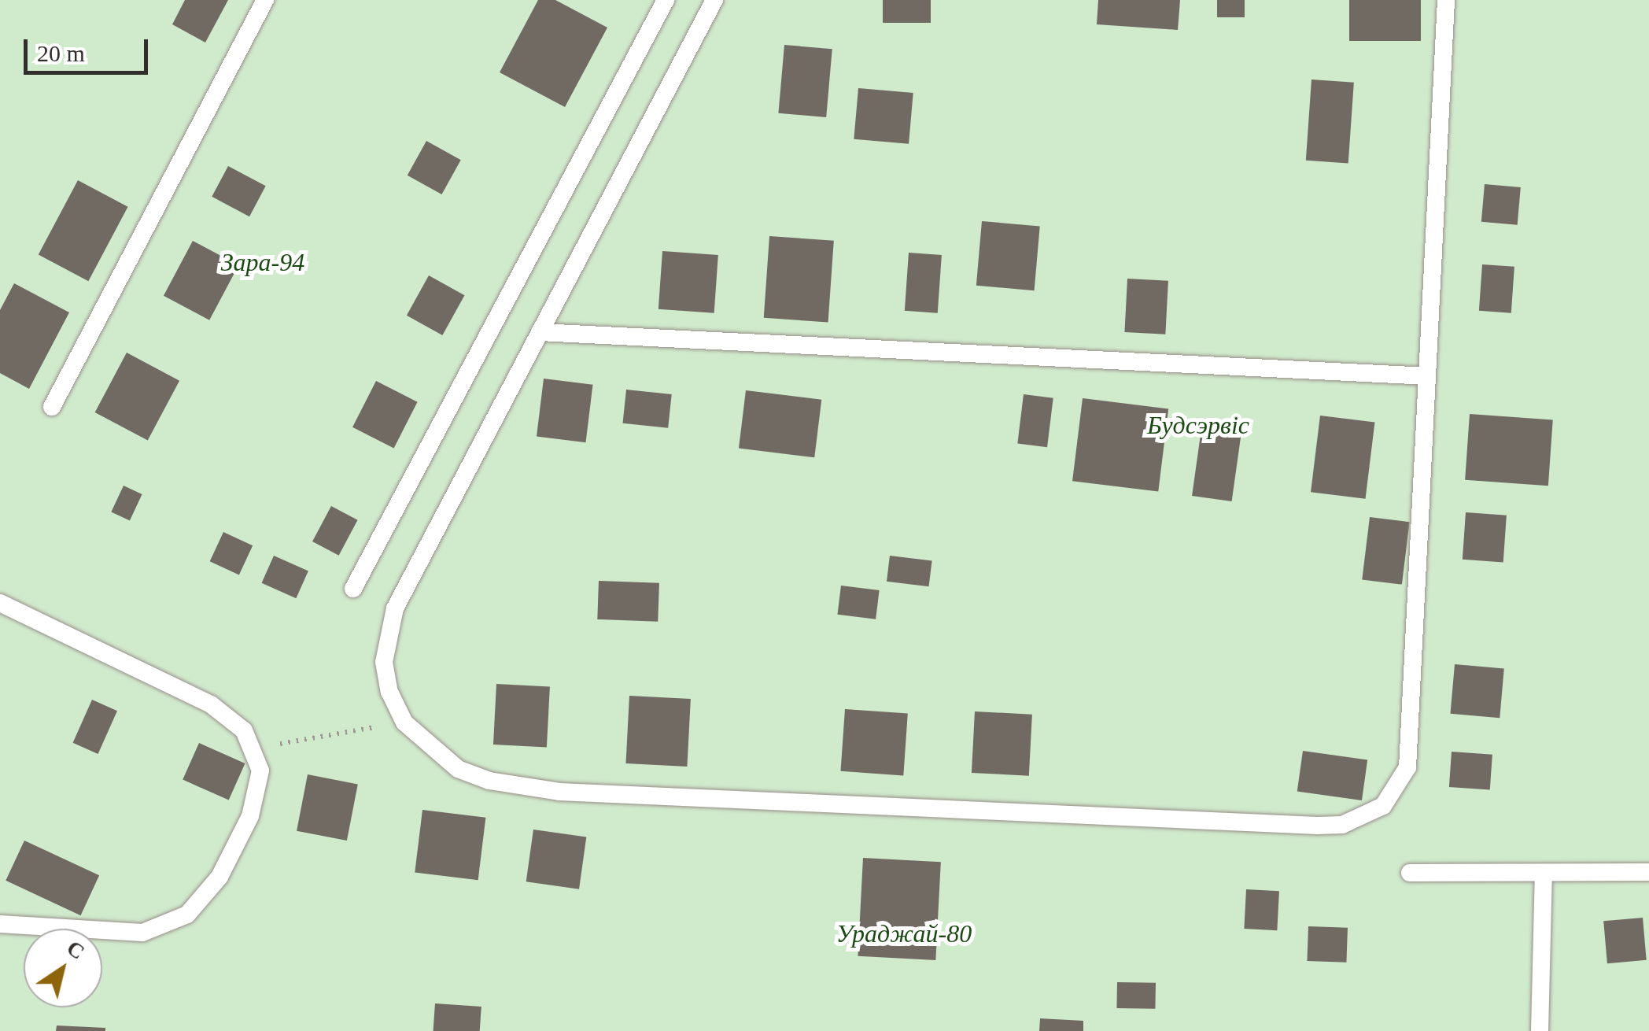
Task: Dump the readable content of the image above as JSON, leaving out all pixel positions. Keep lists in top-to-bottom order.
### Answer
{
  "parks": ["Зара-94", "Будсэрвіс", "Ураджай-80"],
  "scale_bar": "20 m",
  "north": "top right"
}
